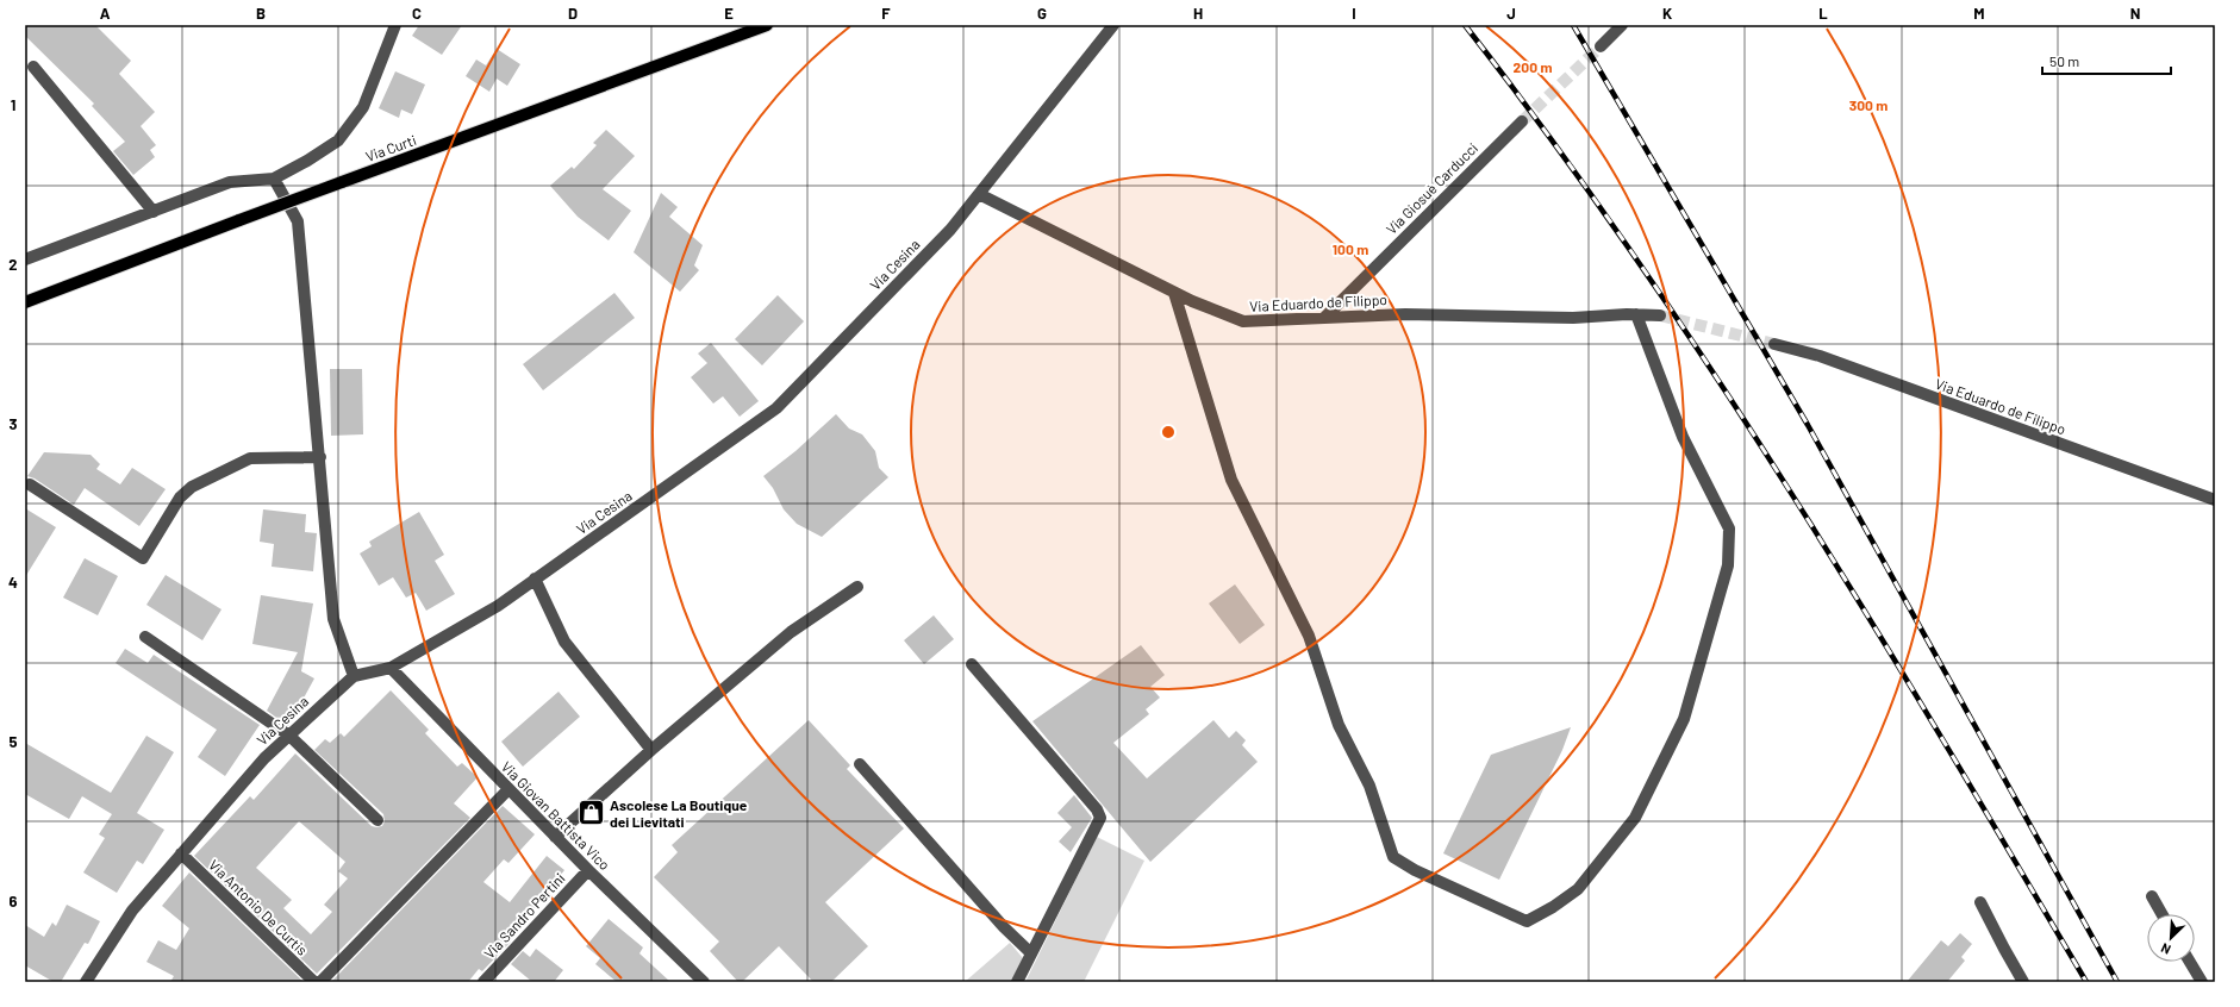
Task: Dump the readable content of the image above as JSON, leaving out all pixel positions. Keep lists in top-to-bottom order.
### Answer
{
  "streets": {
    "main road": ["Via Curti"],
    "street": [
      "Via Giosuè Carducci",
      "Via Cesina",
      "Via Eduardo de Filippo",
      "Via Giovan Battista Vico",
      "Via Antonio De Curtis",
      "Via Sandro Pertini"
    ]
  },
  "crossings": [
    ["Via Giosuè Carducci", "Via Eduardo de Filippo"],
    ["Via Cesina", "Via Eduardo de Filippo"],
    ["Via Cesina", "Via Giovan Battista Vico"],
    ["Via Cesina", "Via Antonio De Curtis"],
    ["Via Giovan Battista Vico", "Via Sandro Pertini"]
  ],
  "places": {
    "shop": ["Ascolese La Boutique dei Lievitati"]
  },
  "scale_bar": "50 m",
  "north": "bottom left",
  "grid": {
    "columns": [
      "A",
      "B",
      "C",
      "D",
      "E",
      "F",
      "G",
      "H",
      "I",
      "J",
      "K",
      "L",
      "M",
      "N"
    ],
    "rows": [
      "1",
      "2",
      "3",
      "4",
      "5",
      "6"
    ]
  },
  "rings": ["200 m", "300 m", "100 m"]
}
